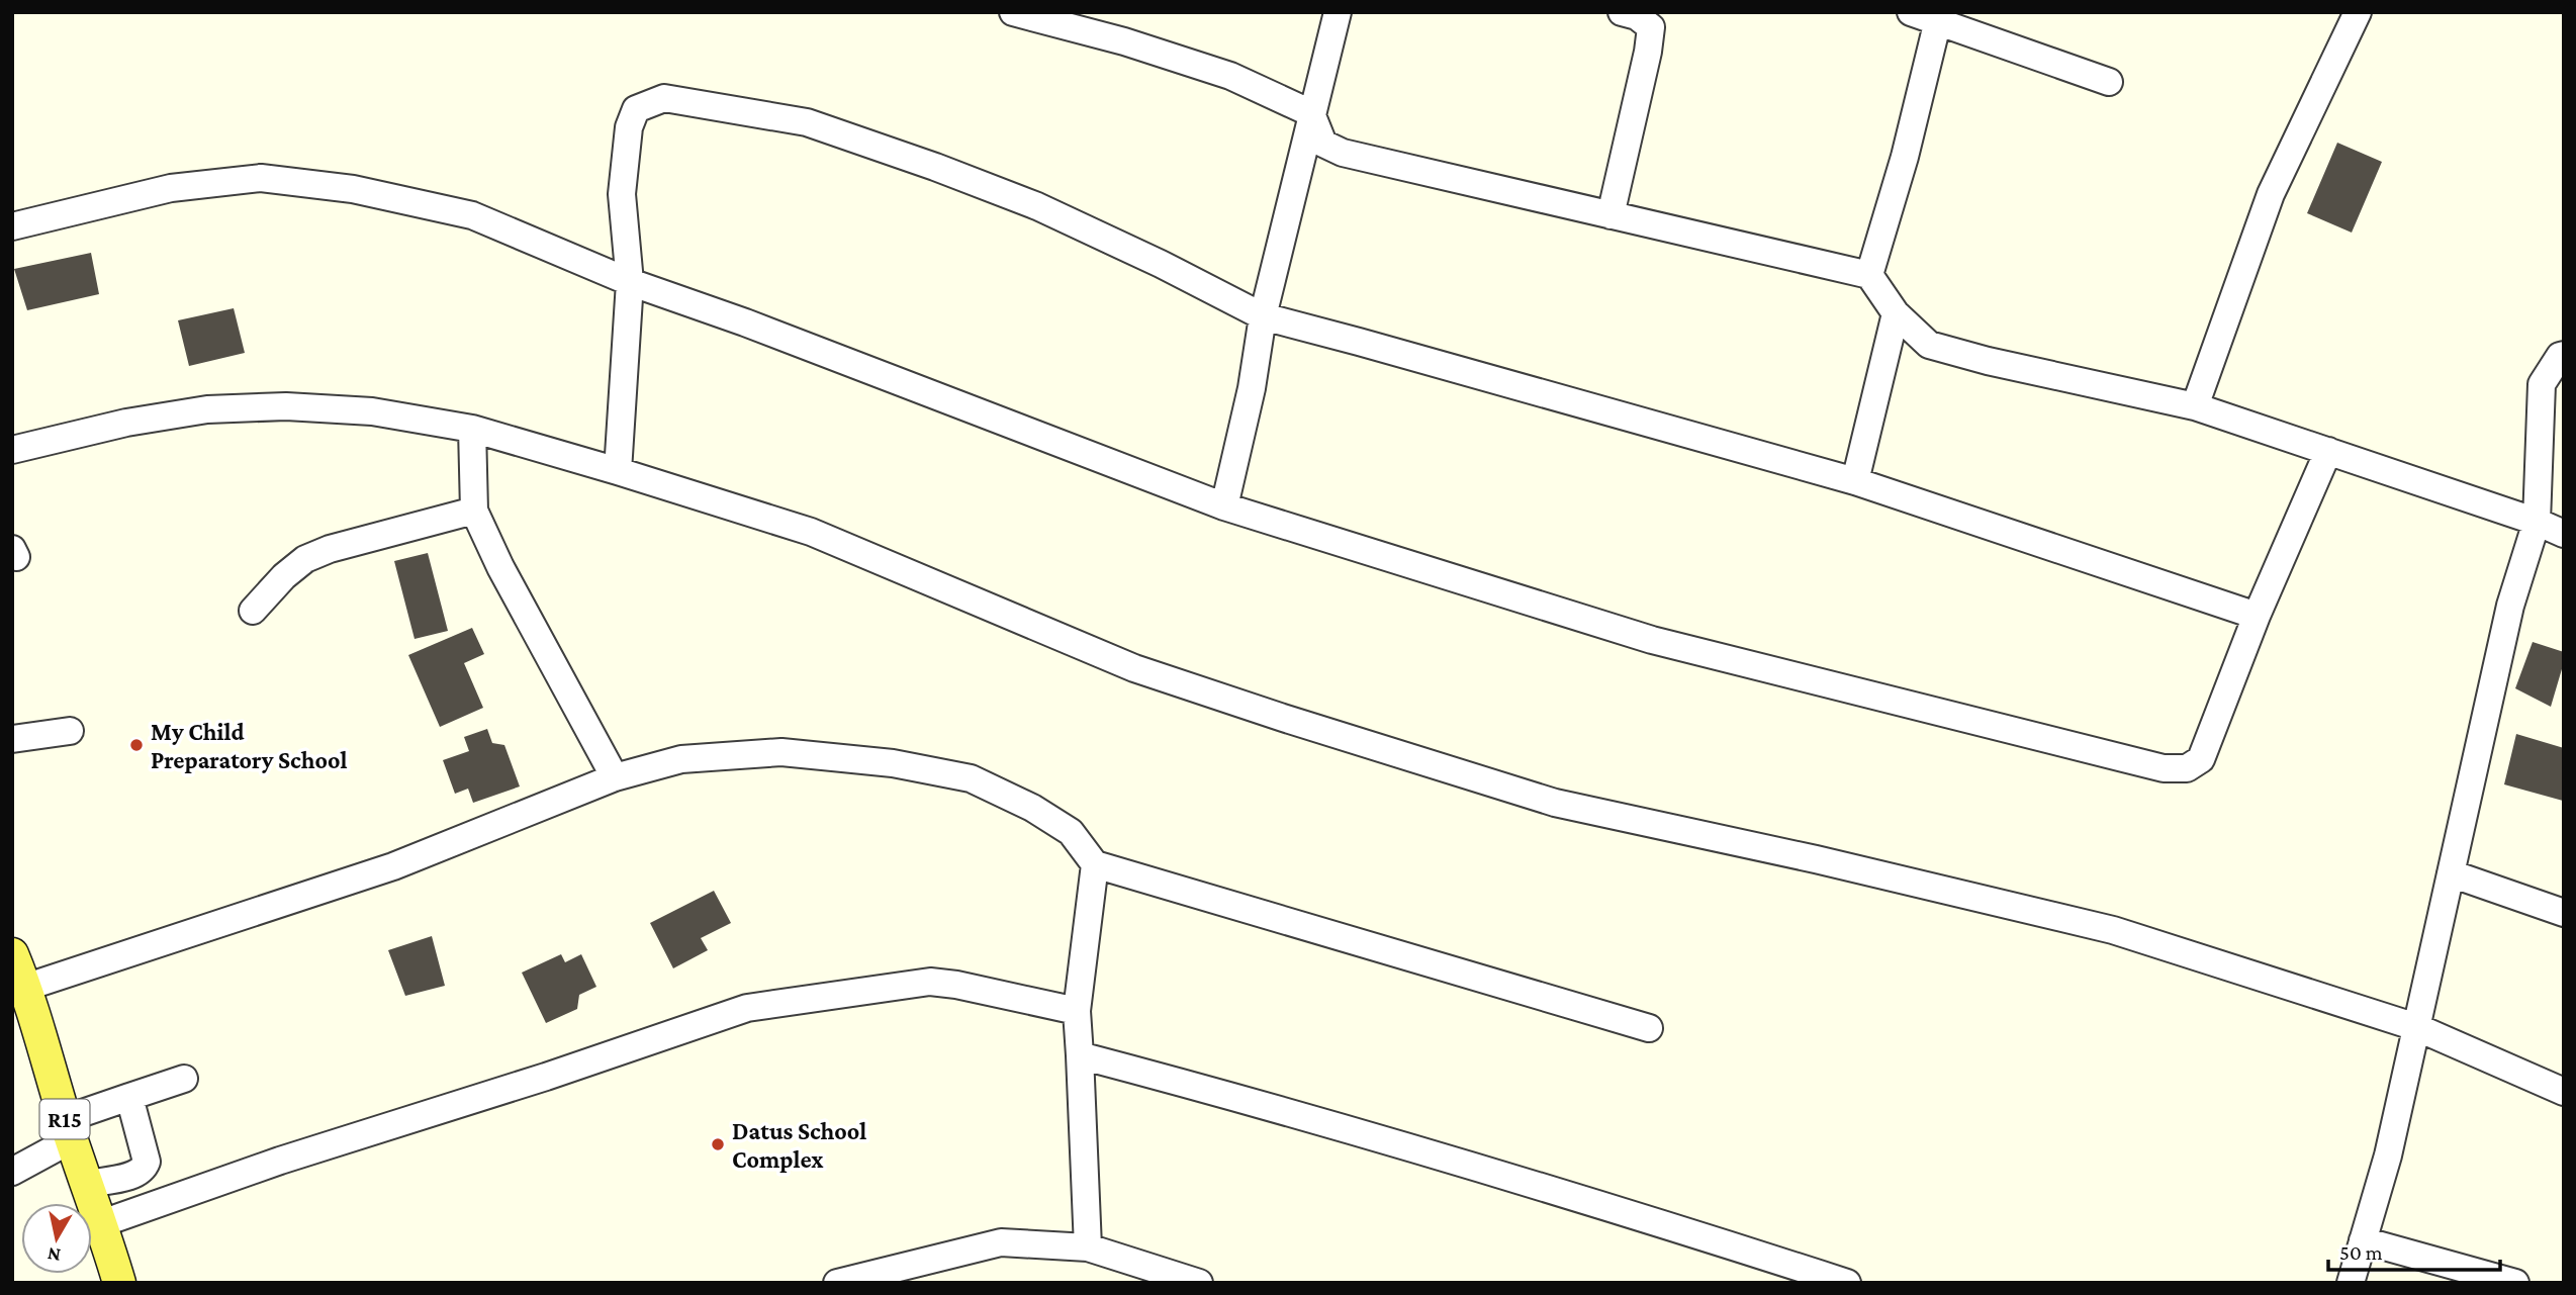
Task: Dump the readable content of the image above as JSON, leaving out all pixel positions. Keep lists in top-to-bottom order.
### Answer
{
  "streets": {
    "main road": ["R15"]
  },
  "places": ["My Child Preparatory School", "Datus School Complex"],
  "scale_bar": "50 m",
  "north": "bottom"
}
